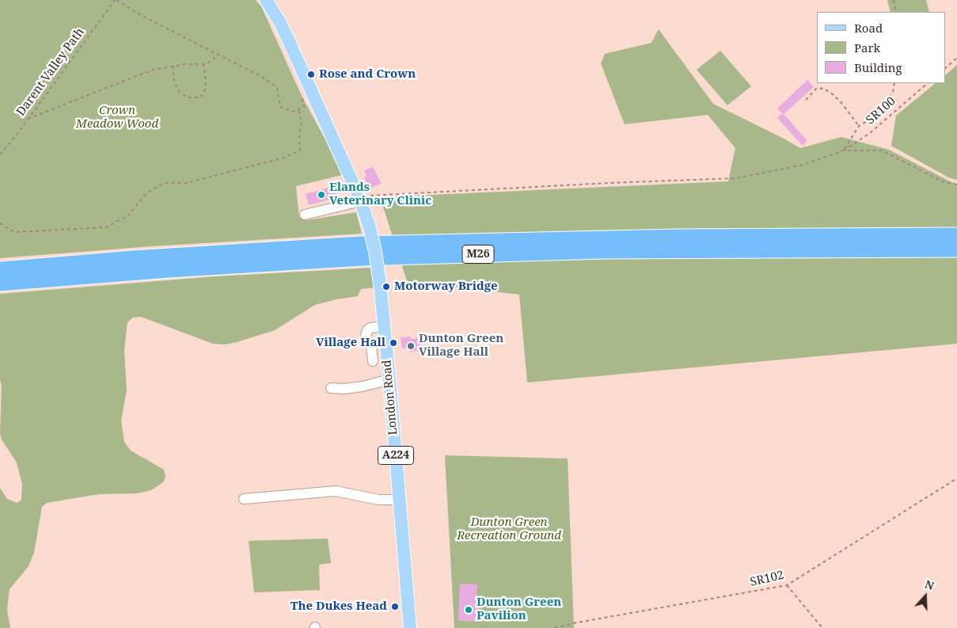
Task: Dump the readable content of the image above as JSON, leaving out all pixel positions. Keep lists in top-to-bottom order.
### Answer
{
  "streets": {
    "highway": ["M26"],
    "main road": ["London Road", "A224"],
    "path": ["Darent Valley Path", "SR100", "SR102"]
  },
  "parks": ["Crown Meadow Wood", "Dunton Green Recreation Ground"],
  "places": [
    "Rose and Crown",
    "Elands Veterinary Clinic",
    "Motorway Bridge",
    "Village Hall",
    "Dunton Green Village Hall",
    "The Dukes Head",
    "Dunton Green Pavilion"
  ],
  "legend": ["Road", "Park", "Building"],
  "north": "top"
}
